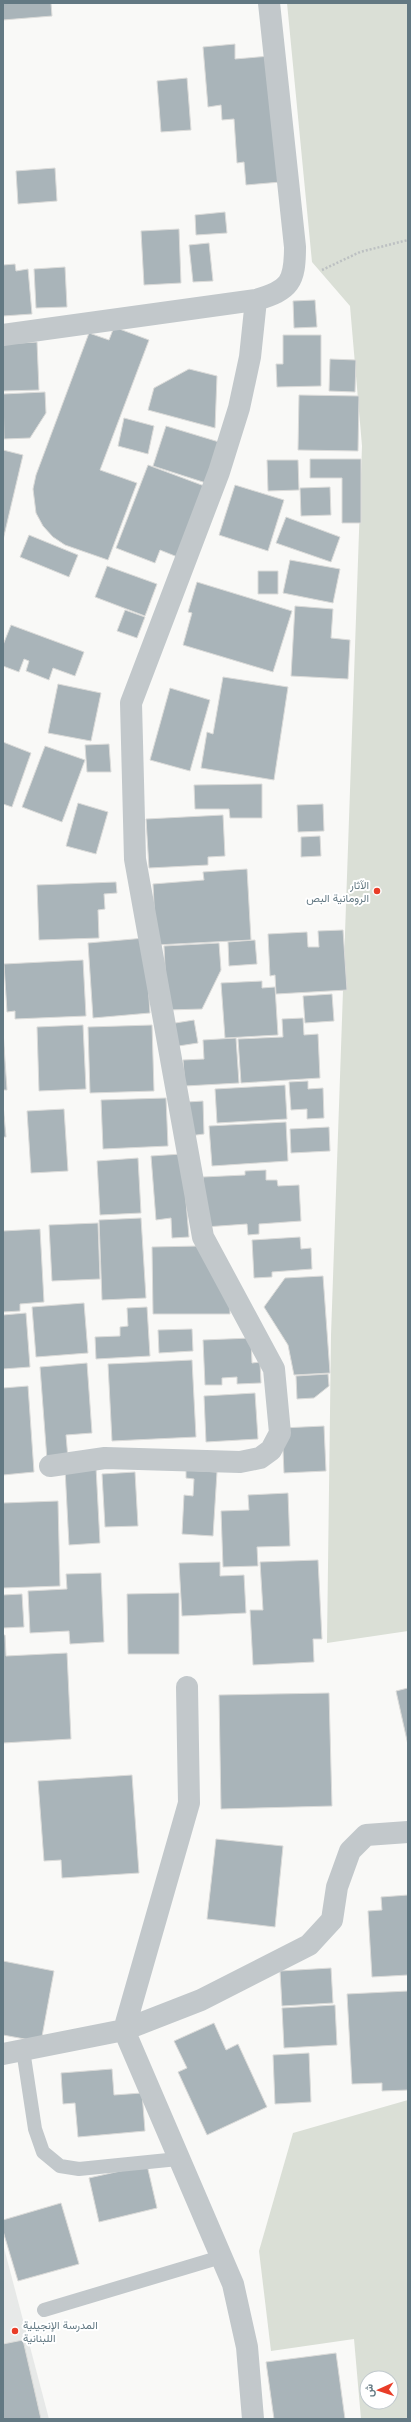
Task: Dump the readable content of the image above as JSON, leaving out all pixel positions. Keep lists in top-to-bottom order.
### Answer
{
  "places": ["الآثار الرومانية البص", "المدرسة الإنجيلية اللبنانية"],
  "north": "left"
}
